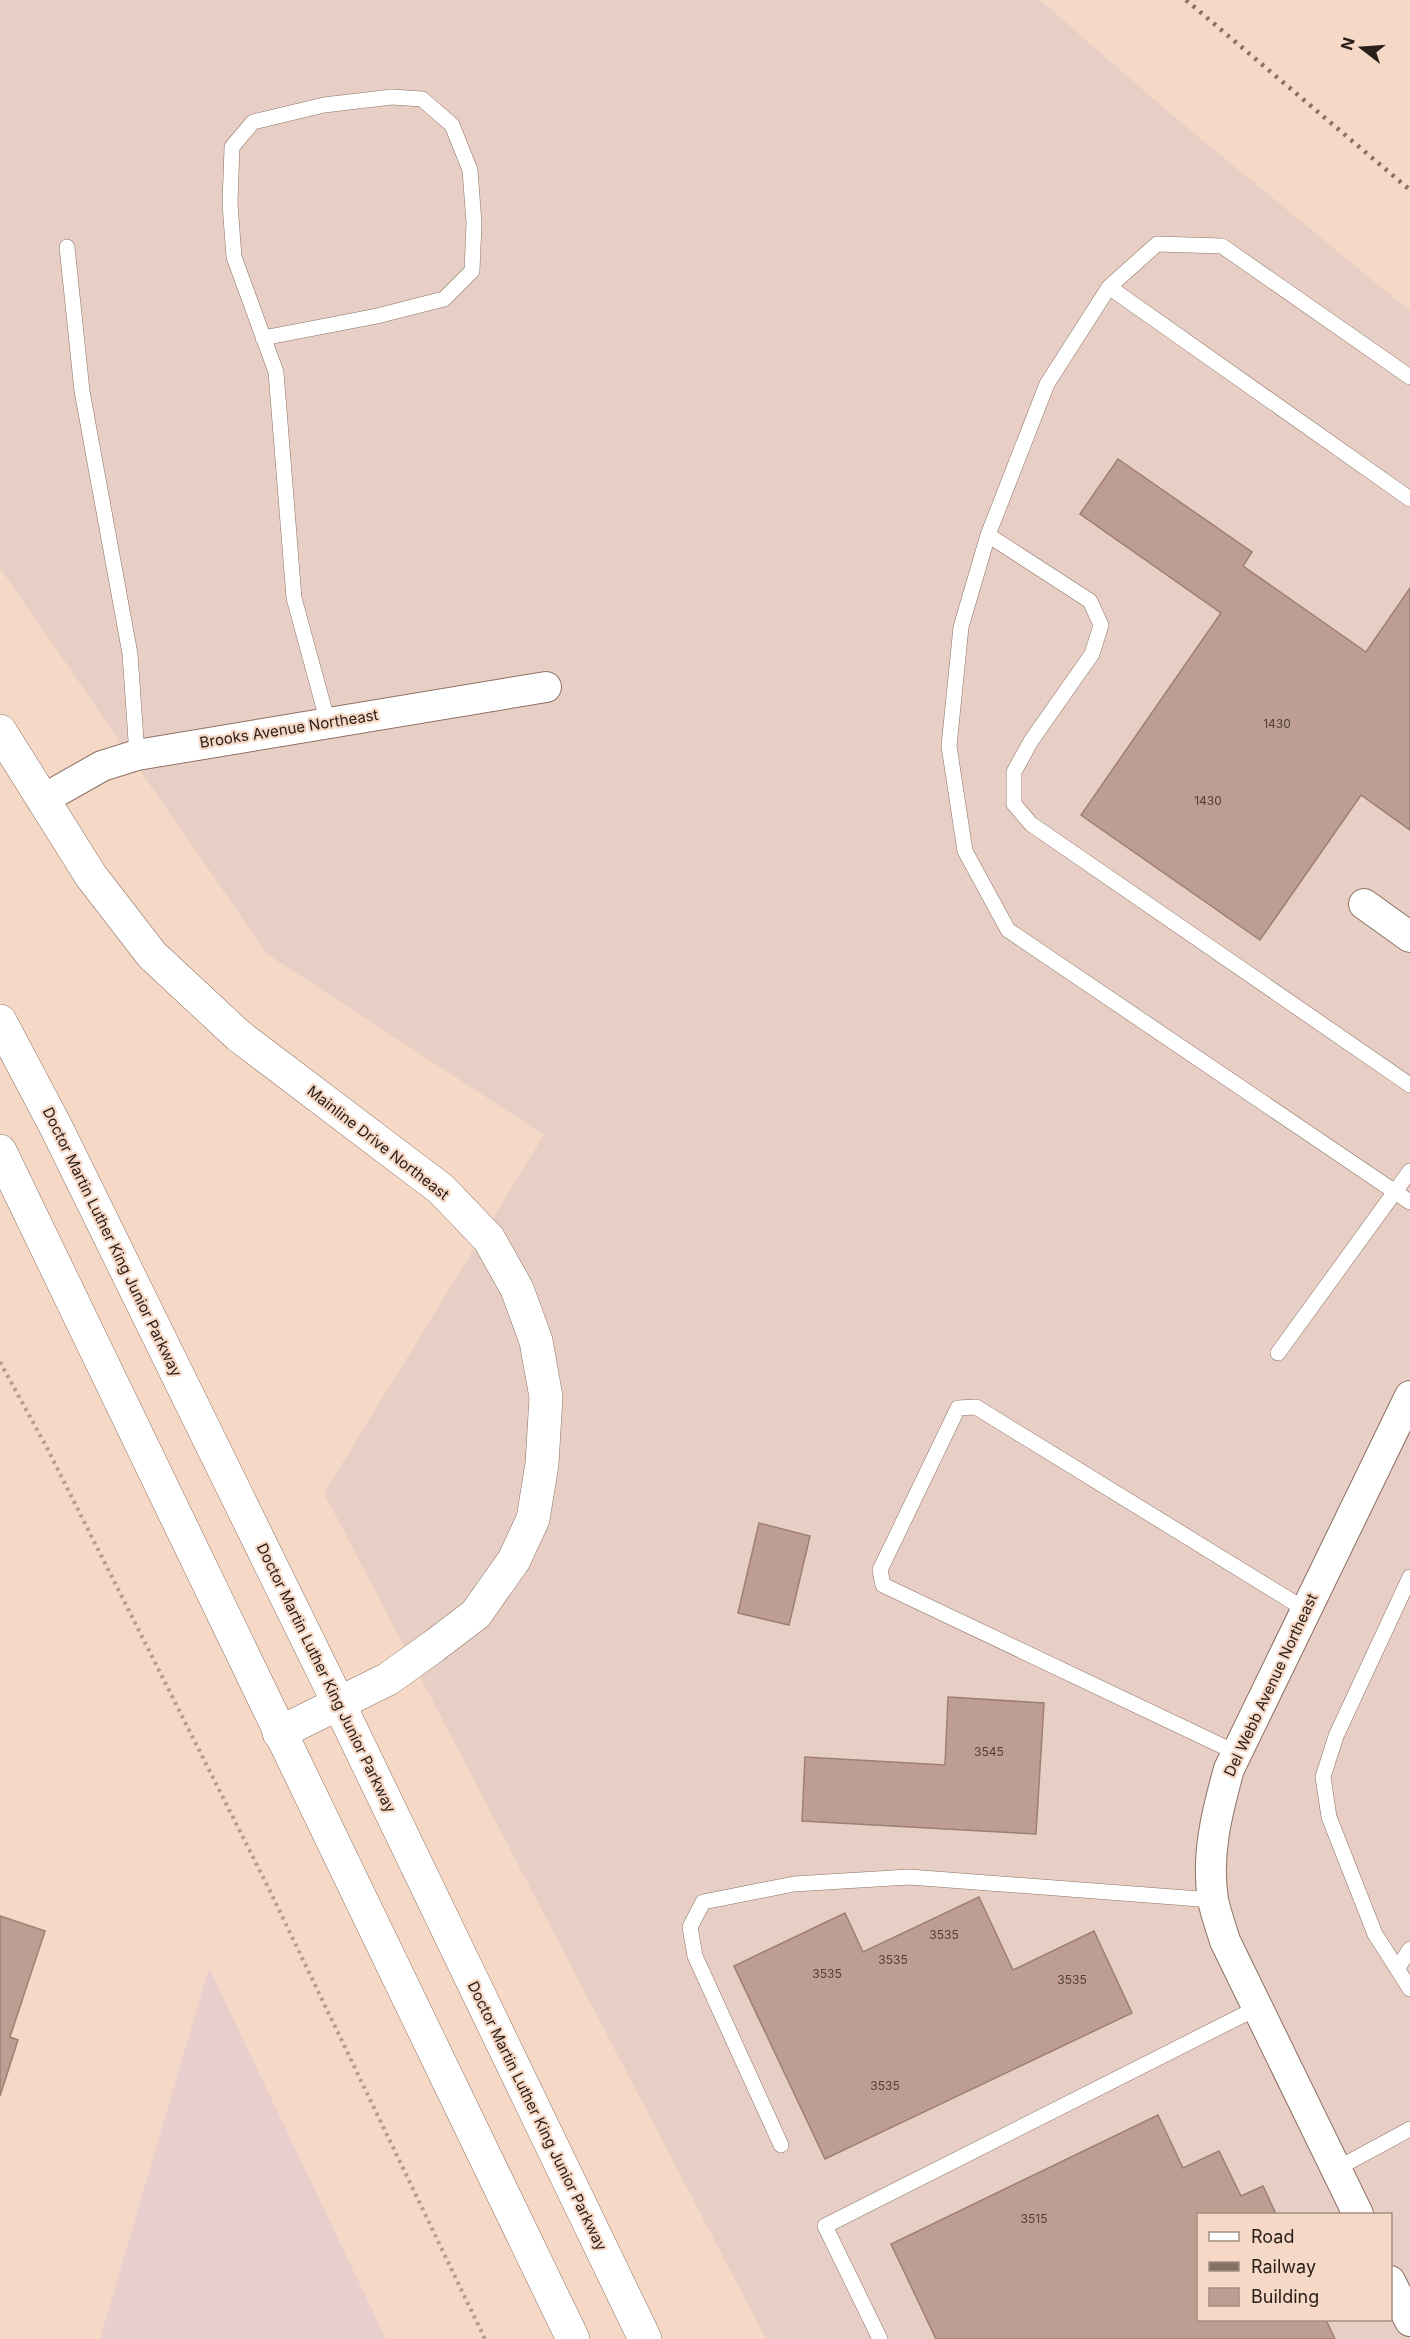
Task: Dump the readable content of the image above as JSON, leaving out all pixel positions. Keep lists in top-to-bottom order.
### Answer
{
  "streets": {
    "main road": ["Mainline Drive Northeast", "Doctor Martin Luther King Junior Parkway"],
    "street": ["Brooks Avenue Northeast", "Del Webb Avenue Northeast"]
  },
  "crossings": [
    ["Brooks Avenue Northeast", "Mainline Drive Northeast"],
    ["Mainline Drive Northeast", "Doctor Martin Luther King Junior Parkway"]
  ],
  "house_numbers": [
    "1430",
    "1430",
    "3545",
    "3535",
    "3535",
    "3535",
    "3535",
    "3535",
    "3515"
  ],
  "legend": ["Road", "Railway", "Building"],
  "north": "left"
}
